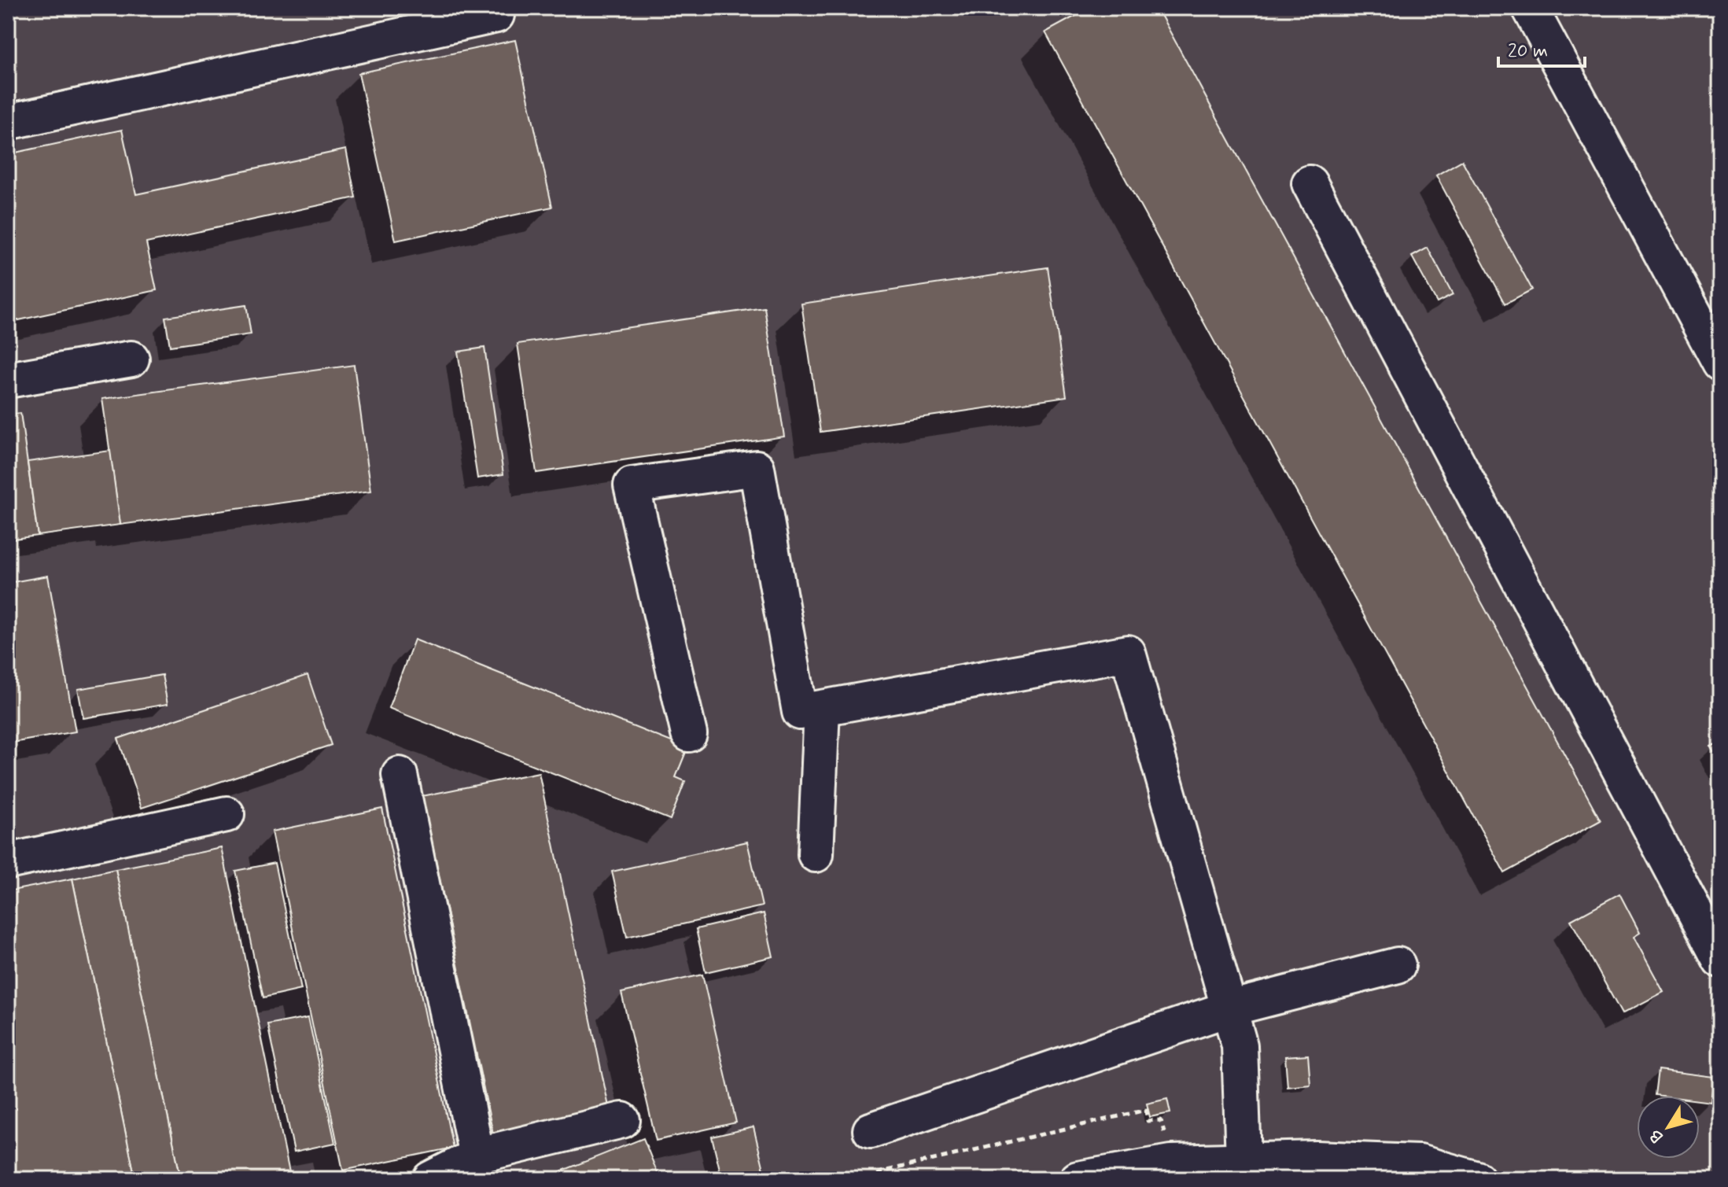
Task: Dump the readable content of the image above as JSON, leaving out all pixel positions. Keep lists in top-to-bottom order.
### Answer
{
  "scale_bar": "20 m",
  "north": "bottom left"
}
